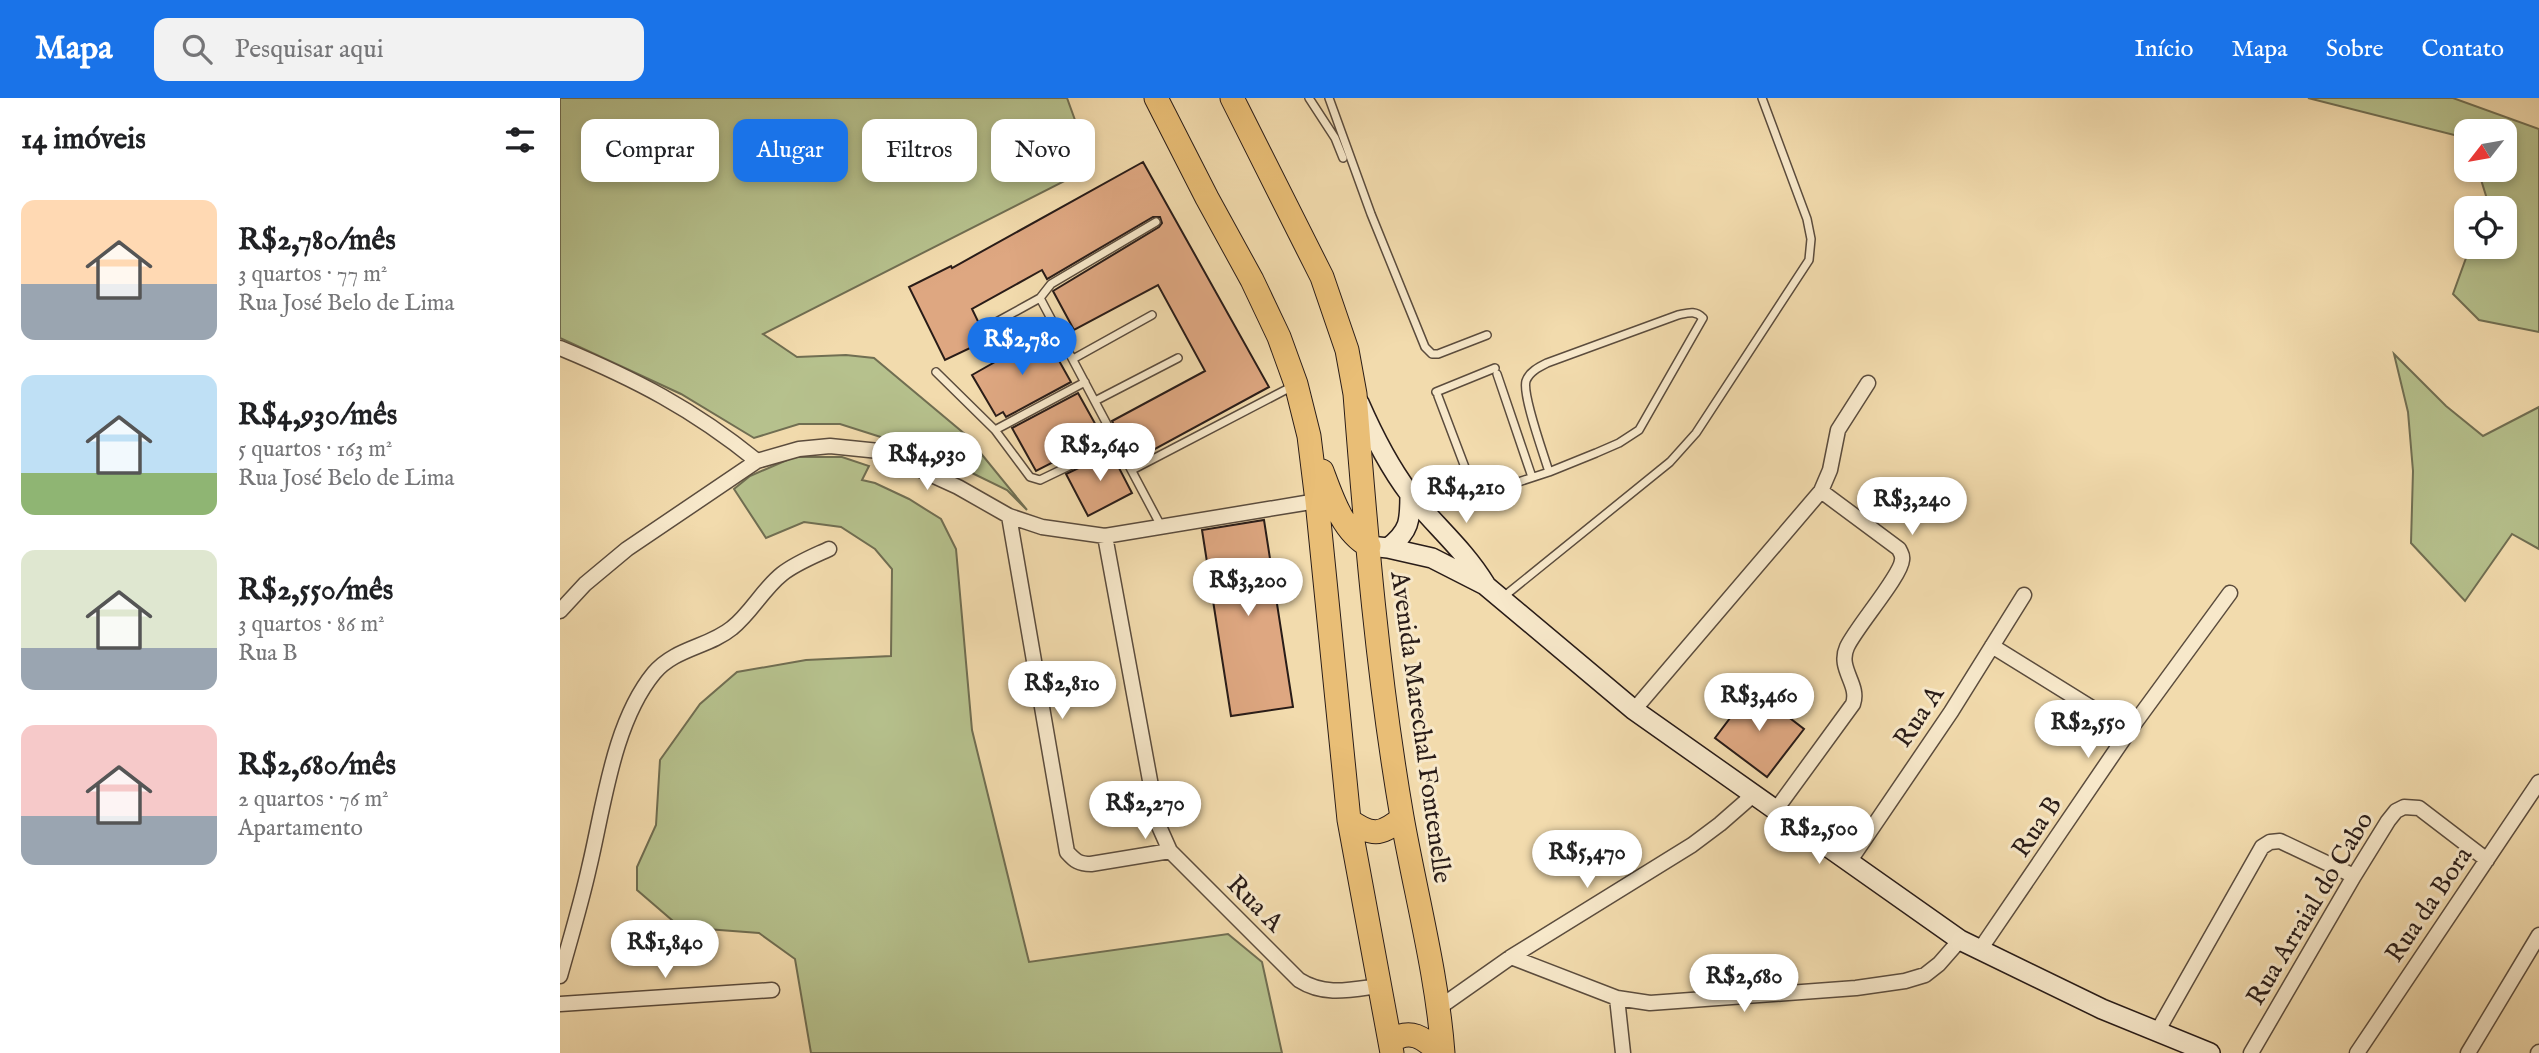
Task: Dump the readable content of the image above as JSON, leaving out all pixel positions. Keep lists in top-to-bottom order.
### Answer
{
  "streets": {
    "main road": ["Avenida Marechal Fontenelle"],
    "street": [
      "Rua A",
      "Rua B",
      "Rua da Bora",
      "Rua Arraial do Cabo"
    ]
  },
  "crossings": [
    ["Rua da Bora", "Rua Arraial do Cabo"]
  ],
  "north": "bottom left",
  "page": {
    "header": "Mapa",
    "search": "Pesquisar aqui",
    "nav": [
      "Início",
      "Mapa",
      "Sobre",
      "Contato"
    ],
    "heading": "14 imóveis",
    "chip": [
      "Comprar",
      "Alugar",
      "Filtros",
      "Novo"
    ],
    "list": [
      {
        "name": "R$2,780/mês",
        "note": "3 quartos · 77 m² · Rua José Belo de Lima"
      },
      {
        "name": "R$4,930/mês",
        "note": "5 quartos · 163 m² · Rua José Belo de Lima"
      },
      {
        "name": "R$2,550/mês",
        "note": "3 quartos · 86 m² · Rua B"
      },
      {
        "name": "R$2,680/mês",
        "note": "2 quartos · 76 m² · Apartamento"
      }
    ],
    "price": [
      "R$2,780",
      "R$2,640",
      "R$4,930",
      "R$4,210",
      "R$3,240",
      "R$3,200",
      "R$2,810",
      "R$3,460",
      "R$2,550",
      "R$2,270",
      "R$2,500",
      "R$5,470",
      "R$1,840",
      "R$2,680"
    ]
  }
}
